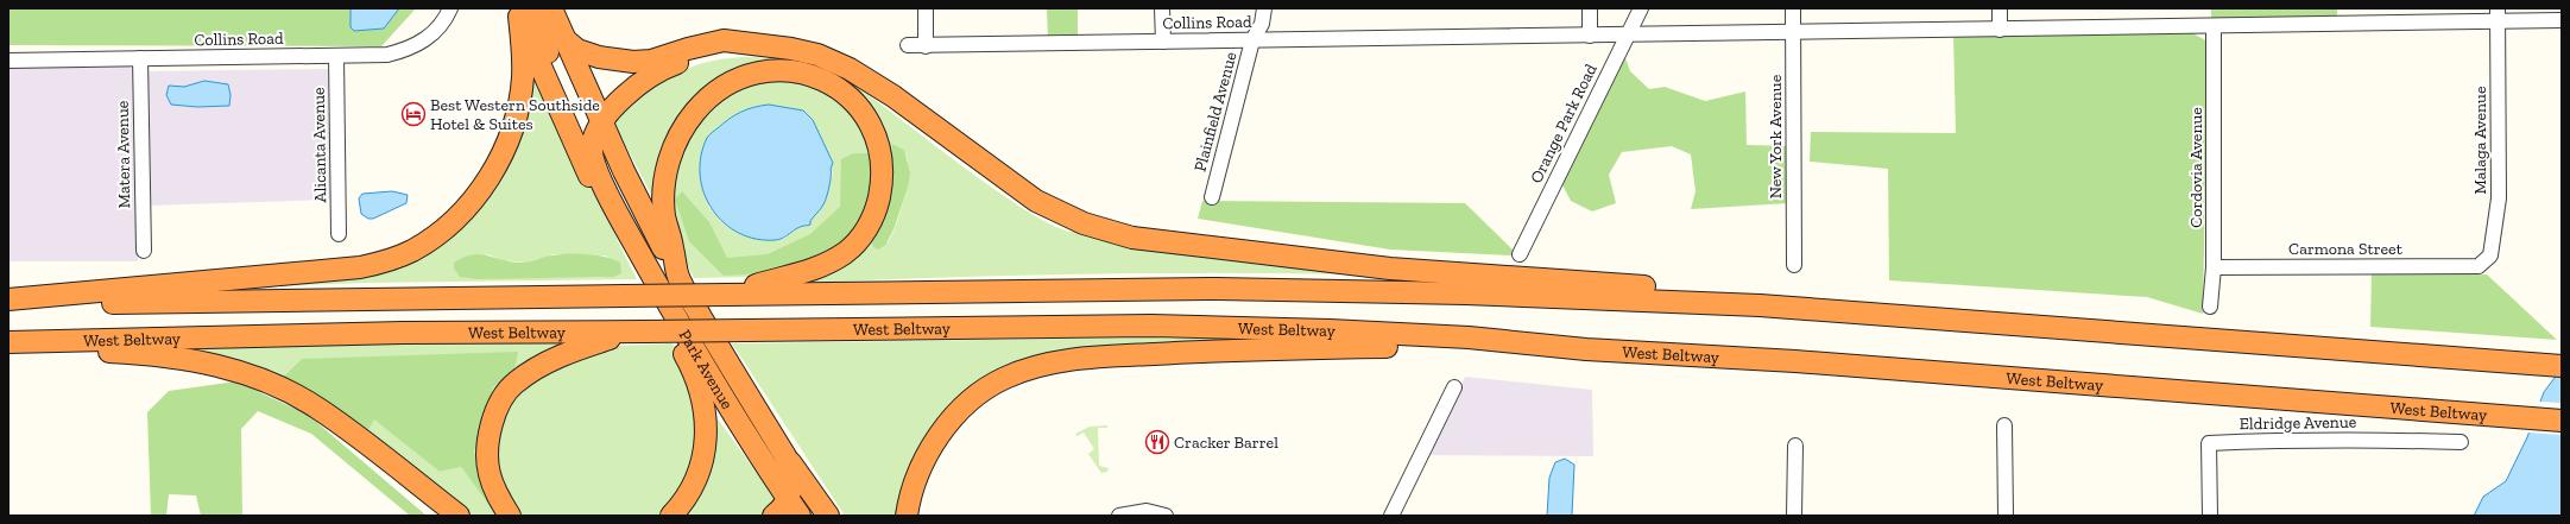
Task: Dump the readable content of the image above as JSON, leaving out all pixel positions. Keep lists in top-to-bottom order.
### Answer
{
  "streets": {
    "highway": ["West Beltway", "Park Avenue"],
    "street": [
      "Collins Road",
      "Plainfield Avenue",
      "Orange Park Road",
      "New York Avenue",
      "Malaga Avenue",
      "Alicanta Avenue",
      "Matera Avenue",
      "Cordovia Avenue",
      "Carmona Street",
      "Eldridge Avenue"
    ]
  },
  "crossings": [
    ["Collins Road", "Plainfield Avenue"],
    ["Collins Road", "Orange Park Road"],
    ["Collins Road", "New York Avenue"],
    ["Collins Road", "Malaga Avenue"],
    ["Collins Road", "Alicanta Avenue"],
    ["Collins Road", "Matera Avenue"],
    ["Collins Road", "Cordovia Avenue"],
    ["Malaga Avenue", "Carmona Street"],
    ["Cordovia Avenue", "Carmona Street"]
  ],
  "places": {
    "hotel": ["Best Western Southside Hotel & Suites"],
    "restaurant": ["Cracker Barrel"]
  }
}
